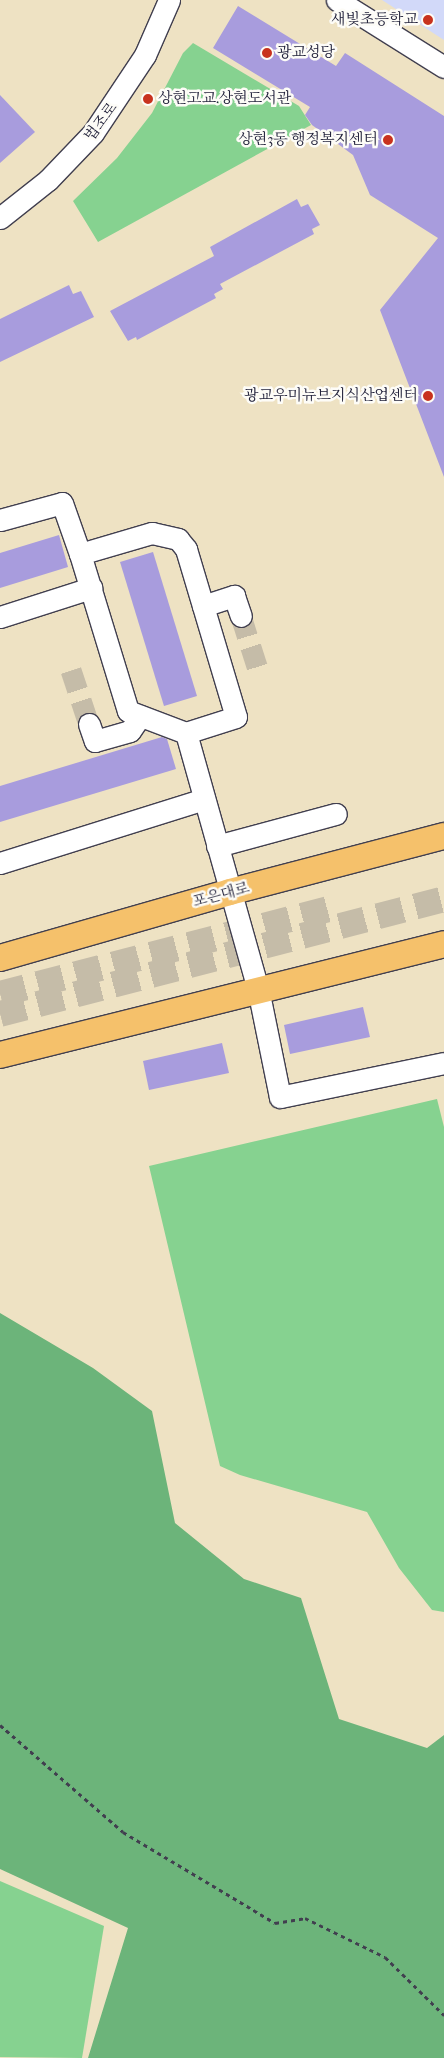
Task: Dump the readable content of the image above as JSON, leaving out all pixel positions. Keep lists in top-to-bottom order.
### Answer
{
  "streets": {
    "main road": ["포은대로"],
    "street": ["법조로"]
  },
  "places": [
    "새빛초등학교",
    "광교성당",
    "상현고교.상현도서관",
    "상현3동 행정복지센터",
    "광교우미뉴브지식산업센터"
  ]
}
